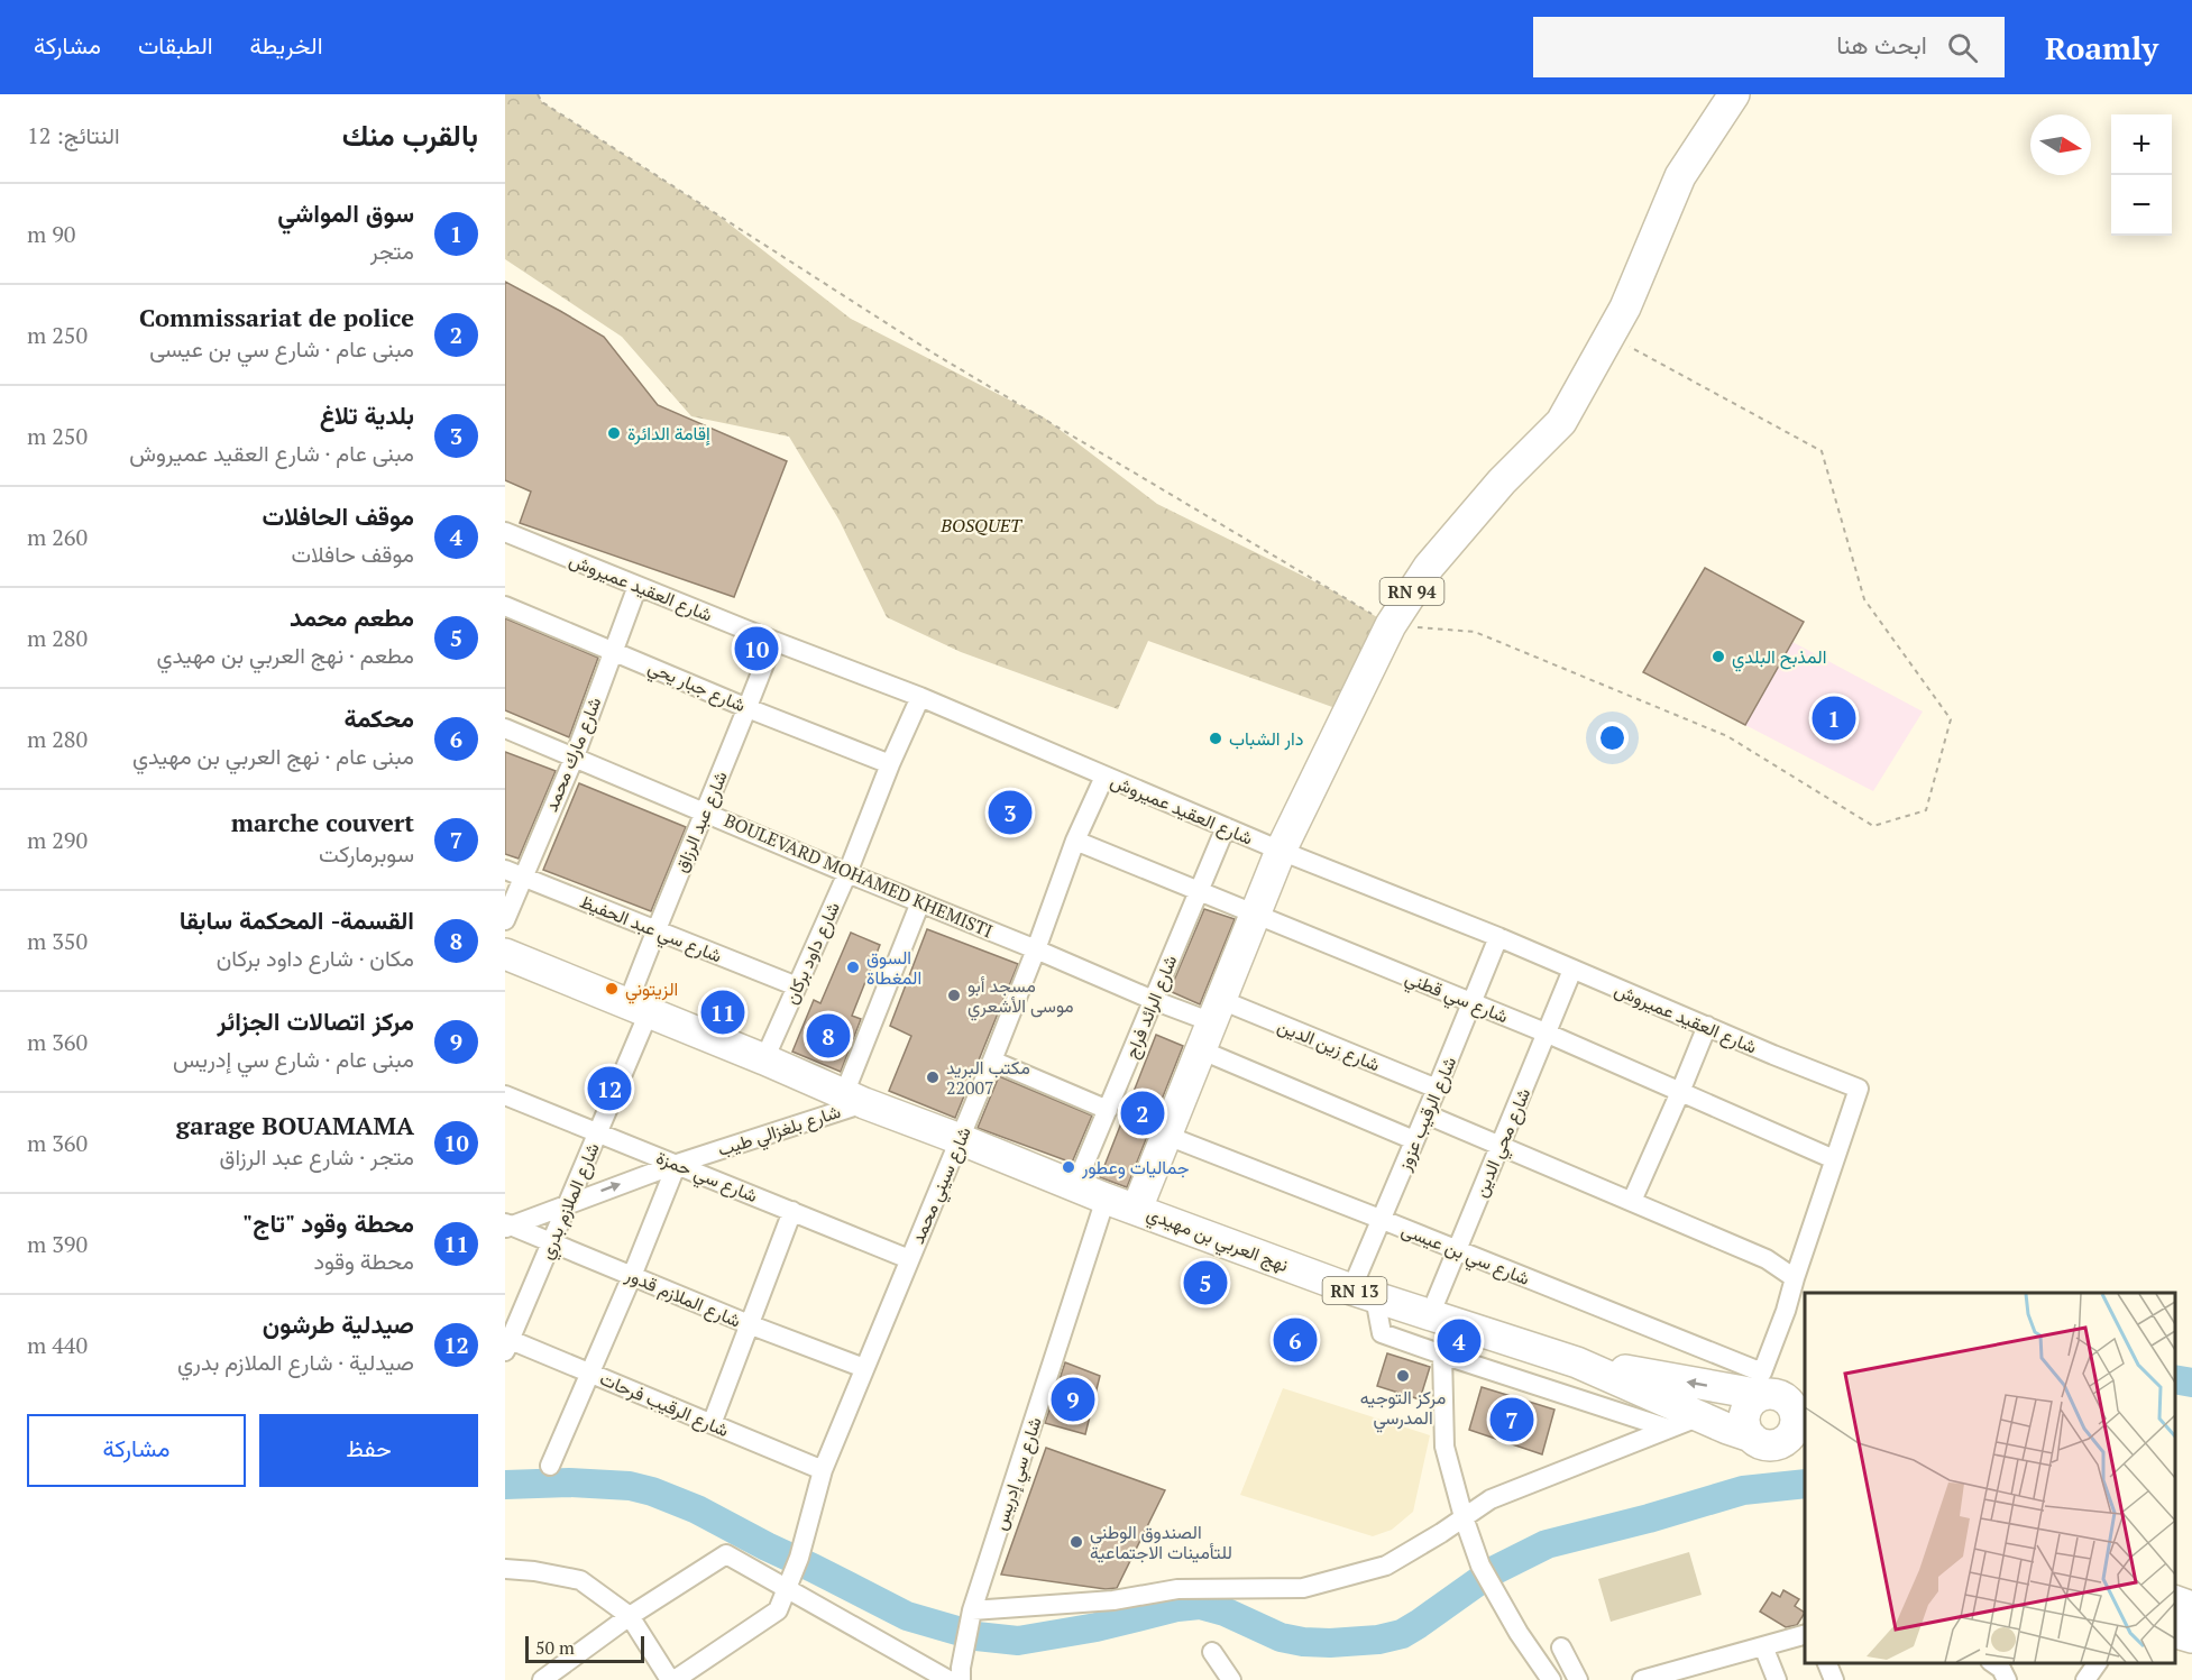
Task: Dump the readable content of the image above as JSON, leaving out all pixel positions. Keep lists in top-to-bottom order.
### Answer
{
  "streets": {
    "main road": ["RN 94", "نهج العربي بن مهيدي", "RN 13"],
    "street": [
      "شارع العقيد عميروش",
      "شارع جبار يحي",
      "شارع مارك محمد",
      "شارع عبد الرزاق",
      "BOULEVARD MOHAMED KHEMISTI",
      "شارع سي عبد الحفيظ",
      "شارع داود بركان",
      "شارع سي قطني",
      "شارع الرائد فراج",
      "شارع زين الدين",
      "شارع الرقيب عزوز",
      "شارع بلغزالي طيب",
      "شارع محي الدين",
      "شارع سي حمزة",
      "شارع سيني محمد",
      "شارع الملازم بدري",
      "شارع سي بن عيسى",
      "شارع الملازم قدور",
      "شارع الرقيب فرحات",
      "شارع سي إدريس"
    ]
  },
  "crossings": [
    ["شارع العقيد عميروش", "RN 94"],
    ["شارع العقيد عميروش", "شارع مارك محمد"],
    ["شارع العقيد عميروش", "شارع عبد الرزاق"],
    ["شارع العقيد عميروش", "شارع داود بركان"],
    ["شارع العقيد عميروش", "شارع سي قطني"],
    ["شارع العقيد عميروش", "شارع الرائد فراج"],
    ["شارع العقيد عميروش", "شارع الرقيب عزوز"],
    ["شارع العقيد عميروش", "شارع محي الدين"],
    ["شارع العقيد عميروش", "شارع سيني محمد"],
    ["RN 94", "BOULEVARD MOHAMED KHEMISTI"],
    ["RN 94", "شارع سي قطني"],
    ["RN 94", "شارع زين الدين"],
    ["RN 94", "نهج العربي بن مهيدي"],
    ["RN 94", "شارع سي بن عيسى"],
    ["شارع جبار يحي", "شارع مارك محمد"],
    ["شارع جبار يحي", "شارع عبد الرزاق"],
    ["شارع جبار يحي", "شارع داود بركان"],
    ["شارع مارك محمد", "BOULEVARD MOHAMED KHEMISTI"],
    ["شارع مارك محمد", "شارع سي عبد الحفيظ"],
    ["شارع عبد الرزاق", "BOULEVARD MOHAMED KHEMISTI"],
    ["شارع عبد الرزاق", "شارع سي عبد الحفيظ"],
    ["شارع عبد الرزاق", "شارع الملازم بدري"],
    ["شارع عبد الرزاق", "RN 13"],
    ["BOULEVARD MOHAMED KHEMISTI", "شارع داود بركان"],
    ["BOULEVARD MOHAMED KHEMISTI", "شارع الرائد فراج"],
    ["BOULEVARD MOHAMED KHEMISTI", "شارع زين الدين"],
    ["BOULEVARD MOHAMED KHEMISTI", "شارع سيني محمد"],
    ["شارع سي عبد الحفيظ", "شارع داود بركان"],
    ["شارع داود بركان", "RN 13"],
    ["شارع سي قطني", "شارع الرائد فراج"],
    ["شارع سي قطني", "شارع الرقيب عزوز"],
    ["شارع سي قطني", "شارع محي الدين"],
    ["شارع سي قطني", "شارع سيني محمد"],
    ["شارع الرائد فراج", "نهج العربي بن مهيدي"],
    ["شارع زين الدين", "شارع الرقيب عزوز"],
    ["شارع الرقيب عزوز", "نهج العربي بن مهيدي"],
    ["شارع الرقيب عزوز", "شارع سي بن عيسى"],
    ["شارع بلغزالي طيب", "شارع سي حمزة"],
    ["شارع بلغزالي طيب", "شارع الملازم بدري"],
    ["شارع بلغزالي طيب", "نهج العربي بن مهيدي"],
    ["شارع بلغزالي طيب", "RN 13"],
    ["شارع بلغزالي طيب", "شارع الملازم قدور"],
    ["شارع محي الدين", "نهج العربي بن مهيدي"],
    ["شارع محي الدين", "شارع سي بن عيسى"],
    ["شارع سي حمزة", "شارع سيني محمد"],
    ["شارع سي حمزة", "شارع الملازم بدري"],
    ["شارع سيني محمد", "نهج العربي بن مهيدي"],
    ["شارع سيني محمد", "شارع الملازم قدور"],
    ["شارع سيني محمد", "شارع الرقيب فرحات"],
    ["شارع الملازم بدري", "RN 13"],
    ["شارع الملازم بدري", "شارع الملازم قدور"],
    ["شارع الملازم بدري", "شارع الرقيب فرحات"],
    ["نهج العربي بن مهيدي", "RN 13"],
    ["نهج العربي بن مهيدي", "شارع سي إدريس"],
    ["شارع سي بن عيسى", "RN 13"]
  ],
  "parks": ["BOSQUET"],
  "places": [
    "إقامة الدائرة",
    "المذبح البلدي",
    "دار الشباب",
    "السوق المغطاة",
    "الزيتوني",
    "مسجد أبو موسى الأشعري",
    "مكتب البريد 22007",
    "جماليات وعطور",
    "مركز التوجيه المدرسي",
    "الصندوق الوطني للتأمينات الاجتماعية"
  ],
  "scale_bar": "50 m",
  "north": "right",
  "page": {
    "header": "Roamly",
    "search": "ابحث هنا",
    "nav": ["الخريطة", "الطبقات", "مشاركة"],
    "heading": ["بالقرب منك", "النتائج: 12"],
    "map_buttons": ["+", "−"],
    "list": [
      {
        "mark": "1",
        "name": "سوق المواشي",
        "note": "متجر",
        "value": "90 m"
      },
      {
        "mark": "2",
        "name": "Commissariat de police",
        "note": "مبنى عام · شارع سي بن عيسى",
        "value": "250 m"
      },
      {
        "mark": "3",
        "name": "بلدية تلاغ",
        "note": "مبنى عام · شارع العقيد عميروش",
        "value": "250 m"
      },
      {
        "mark": "4",
        "name": "موقف الحافلات",
        "note": "موقف حافلات",
        "value": "260 m"
      },
      {
        "mark": "5",
        "name": "مطعم محمد",
        "note": "مطعم · نهج العربي بن مهيدي",
        "value": "280 m"
      },
      {
        "mark": "6",
        "name": "محكمة",
        "note": "مبنى عام · نهج العربي بن مهيدي",
        "value": "280 m"
      },
      {
        "mark": "7",
        "name": "marche couvert",
        "note": "سوبرماركت",
        "value": "290 m"
      },
      {
        "mark": "8",
        "name": "القسمة- المحكمة سابقا",
        "note": "مكان · شارع داود بركان",
        "value": "350 m"
      },
      {
        "mark": "9",
        "name": "مركز اتصالات الجزائر",
        "note": "مبنى عام · شارع سي إدريس",
        "value": "360 m"
      },
      {
        "mark": "10",
        "name": "garage BOUAMAMA",
        "note": "متجر · شارع عبد الرزاق",
        "value": "360 m"
      },
      {
        "mark": "11",
        "name": "محطة وقود \"تاج\"",
        "note": "محطة وقود",
        "value": "390 m"
      },
      {
        "mark": "12",
        "name": "صيدلية طرشون",
        "note": "صيدلية · شارع الملازم بدري",
        "value": "440 m"
      }
    ],
    "pins": [
      "10",
      "1",
      "3",
      "11",
      "8",
      "12",
      "2",
      "5",
      "6",
      "4",
      "9",
      "7"
    ],
    "buttons": ["حفظ", "مشاركة"],
    "scale": "50 m"
  }
}
